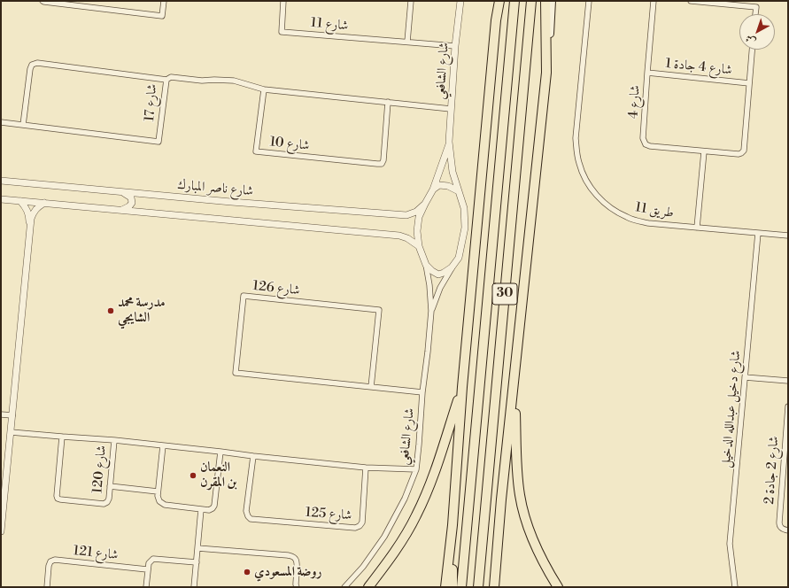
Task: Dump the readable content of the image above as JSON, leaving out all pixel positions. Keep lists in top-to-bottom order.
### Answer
{
  "streets": {
    "highway": ["30"],
    "street": [
      "شارع 11",
      "شارع 4 جادة 1",
      "شارع الشافعي",
      "شارع 4",
      "شارع 17",
      "شارع 10",
      "شارع ناصر المبارك",
      "طريق 11",
      "شارع 126",
      "شارع دخيل عبدالله الدخيل",
      "شارع 120",
      "شارع 2 جادة 2",
      "شارع 125",
      "شارع 121"
    ]
  },
  "crossings": [
    ["شارع 11", "شارع الشافعي"],
    ["شارع 4 جادة 1", "شارع 4"],
    ["شارع الشافعي", "شارع ناصر المبارك"],
    ["شارع الشافعي", "شارع 126"],
    ["طريق 11", "شارع دخيل عبدالله الدخيل"]
  ],
  "places": ["مدرسة محمد الشايجي", "النعمان بن المقرن", "روضة المسعودي"],
  "north": "bottom left"
}
